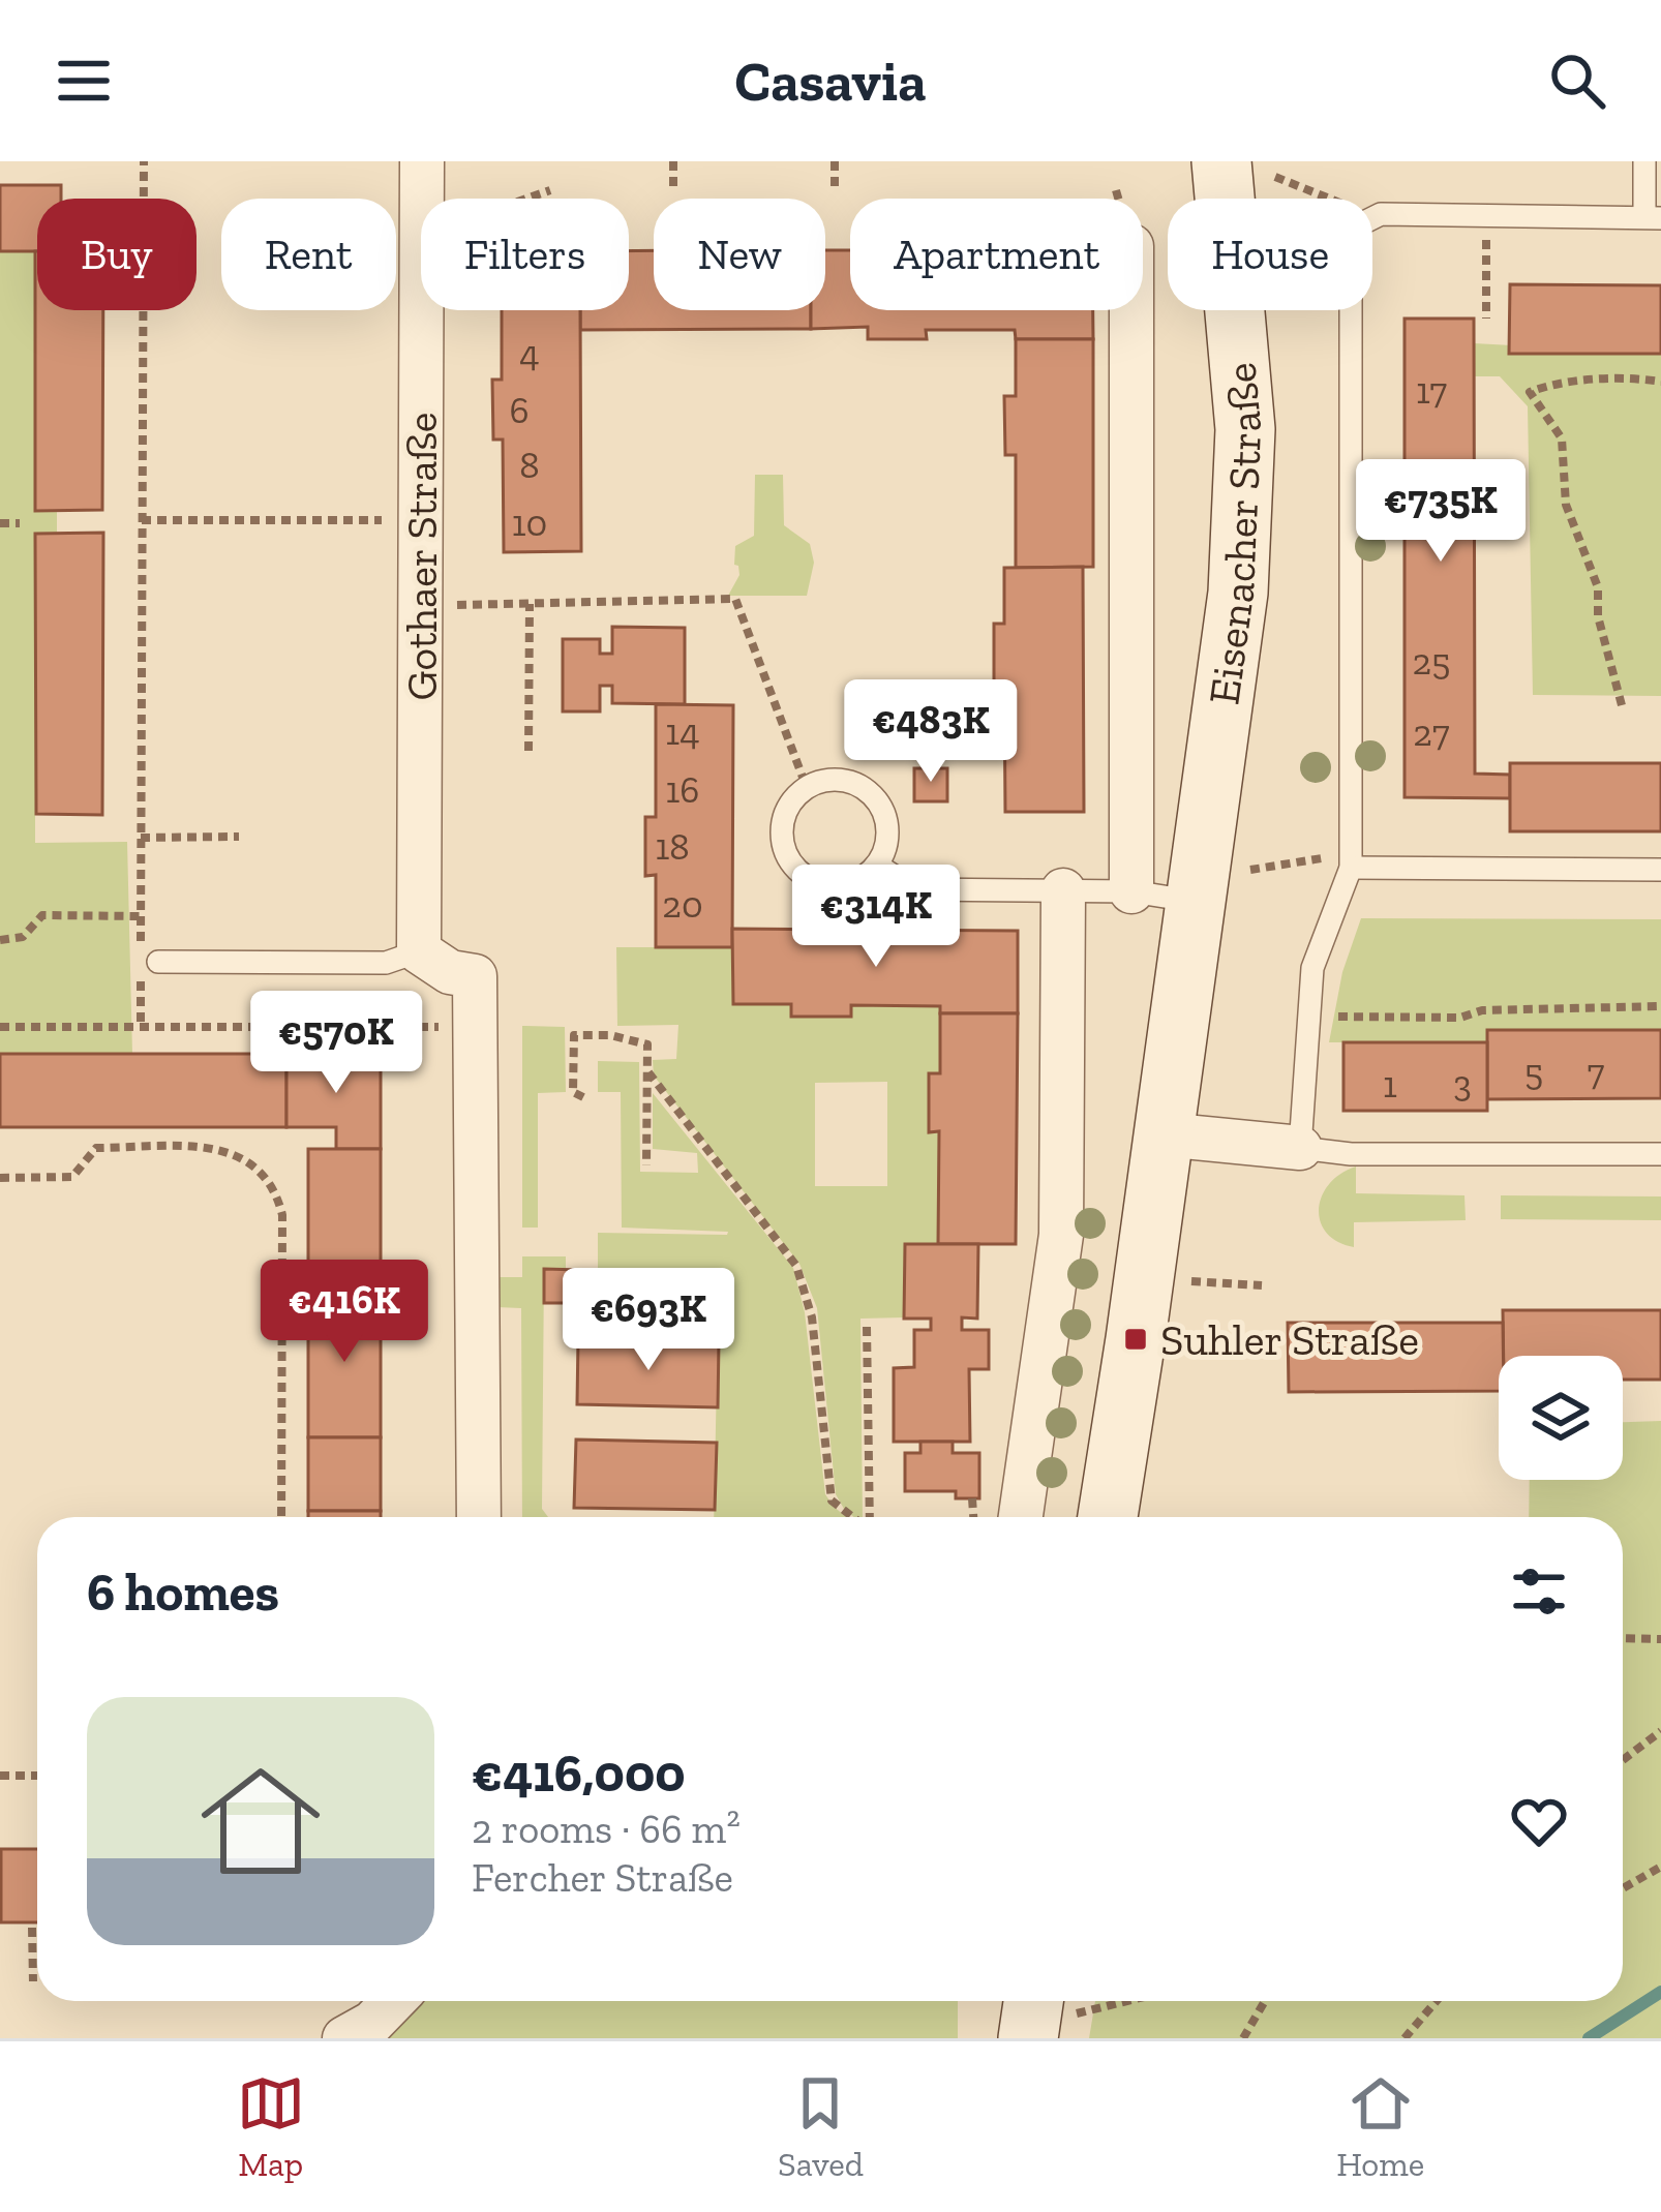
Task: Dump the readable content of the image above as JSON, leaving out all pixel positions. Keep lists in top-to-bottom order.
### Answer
{
  "streets": {
    "street": ["Eisenacher Straße", "Gothaer Straße"]
  },
  "places": {
    "transit": ["Suhler Straße"]
  },
  "house_numbers": [
    "4",
    "17",
    "6",
    "8",
    "10",
    "25",
    "14",
    "27",
    "16",
    "18",
    "20",
    "5",
    "7",
    "3",
    "1"
  ],
  "page": {
    "header": "Casavia",
    "chip": [
      "Buy",
      "Rent",
      "Filters",
      "New",
      "Apartment",
      "House"
    ],
    "price": [
      "€735K",
      "€483K",
      "€314K",
      "€570K",
      "€416K",
      "€693K"
    ],
    "heading": "6 homes",
    "list": [
      {
        "name": "€416,000",
        "note": "2 rooms · 66 m² · Fercher Straße"
      }
    ],
    "tabs": ["Map", "Saved", "Home"]
  }
}
